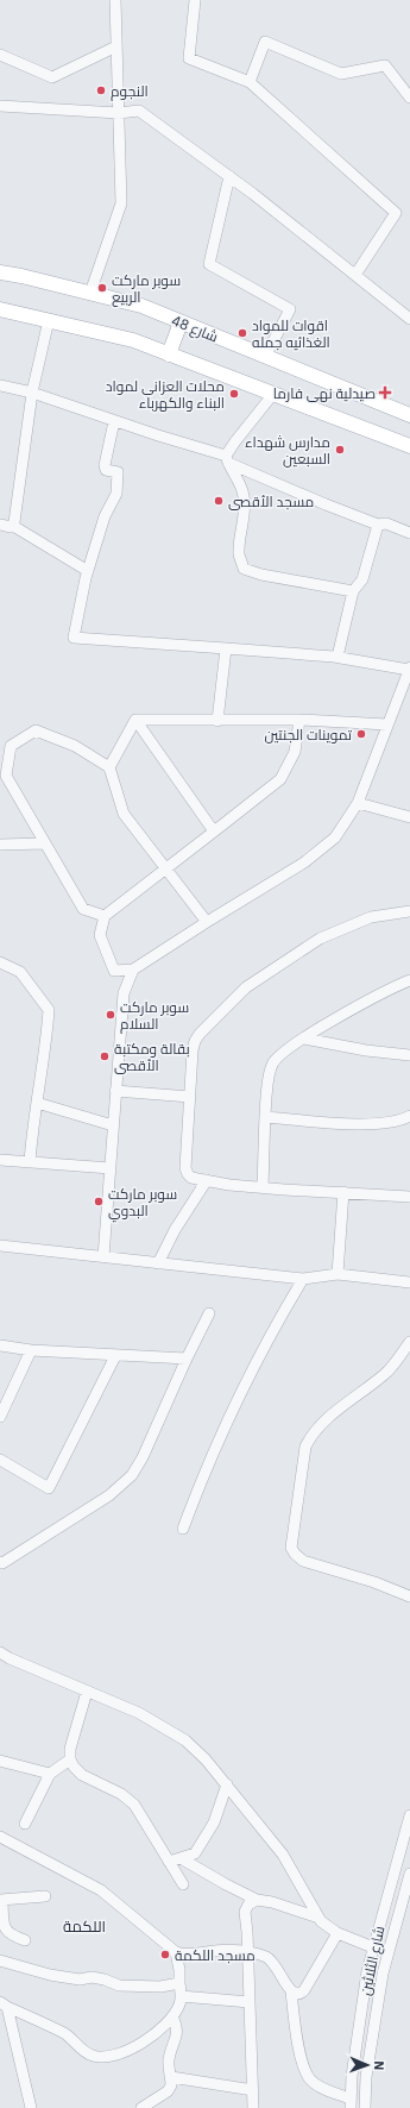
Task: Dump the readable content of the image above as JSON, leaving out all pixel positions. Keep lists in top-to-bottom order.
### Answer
{
  "streets": {
    "main road": ["شارع 48"],
    "street": ["شارع الثلاثين"]
  },
  "districts": ["اللكمة"],
  "places": {
    "other": [
      "النجوم",
      "سوبر ماركت الربيع",
      "اقوات للمواد الغذائيه جمله",
      "محلات العزاني لمواد البناء والكهرباء",
      "مدارس شهداء السبعين",
      "مسجد الأقصى",
      "تموينات الجنتين",
      "سوبر ماركت السلام",
      "بقالة ومكتبة الأقصى",
      "سوبر ماركت البدوي",
      "مسجد اللكمة"
    ],
    "health": ["صيدلية نهى فارما"]
  },
  "north": "right"
}
